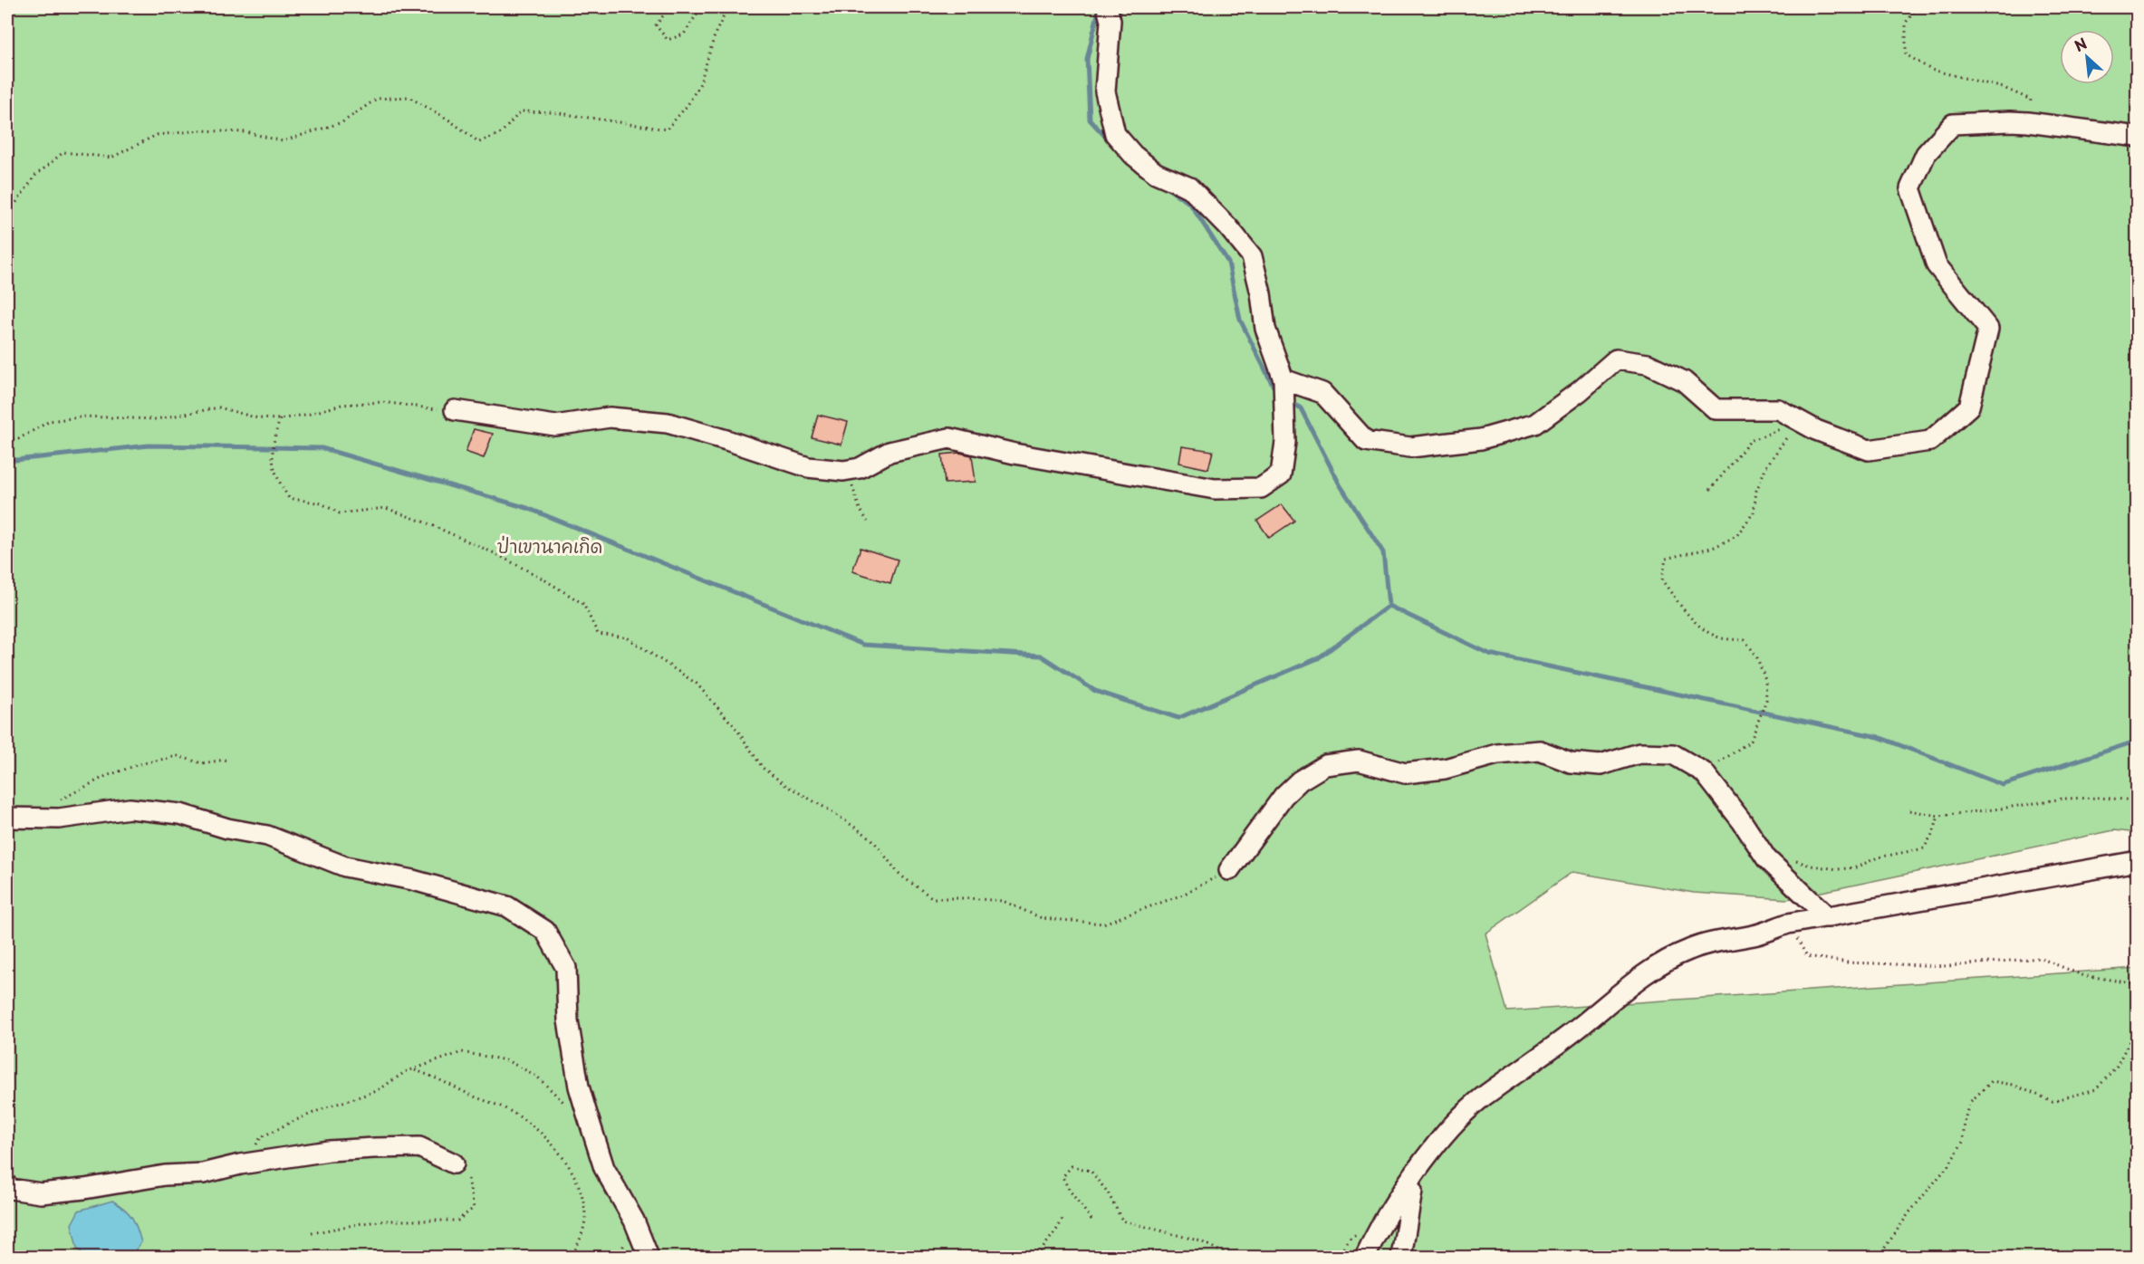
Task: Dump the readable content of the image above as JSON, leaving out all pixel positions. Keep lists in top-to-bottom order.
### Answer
{
  "parks": ["ป่าเขานาคเกิด"],
  "north": "top left"
}
